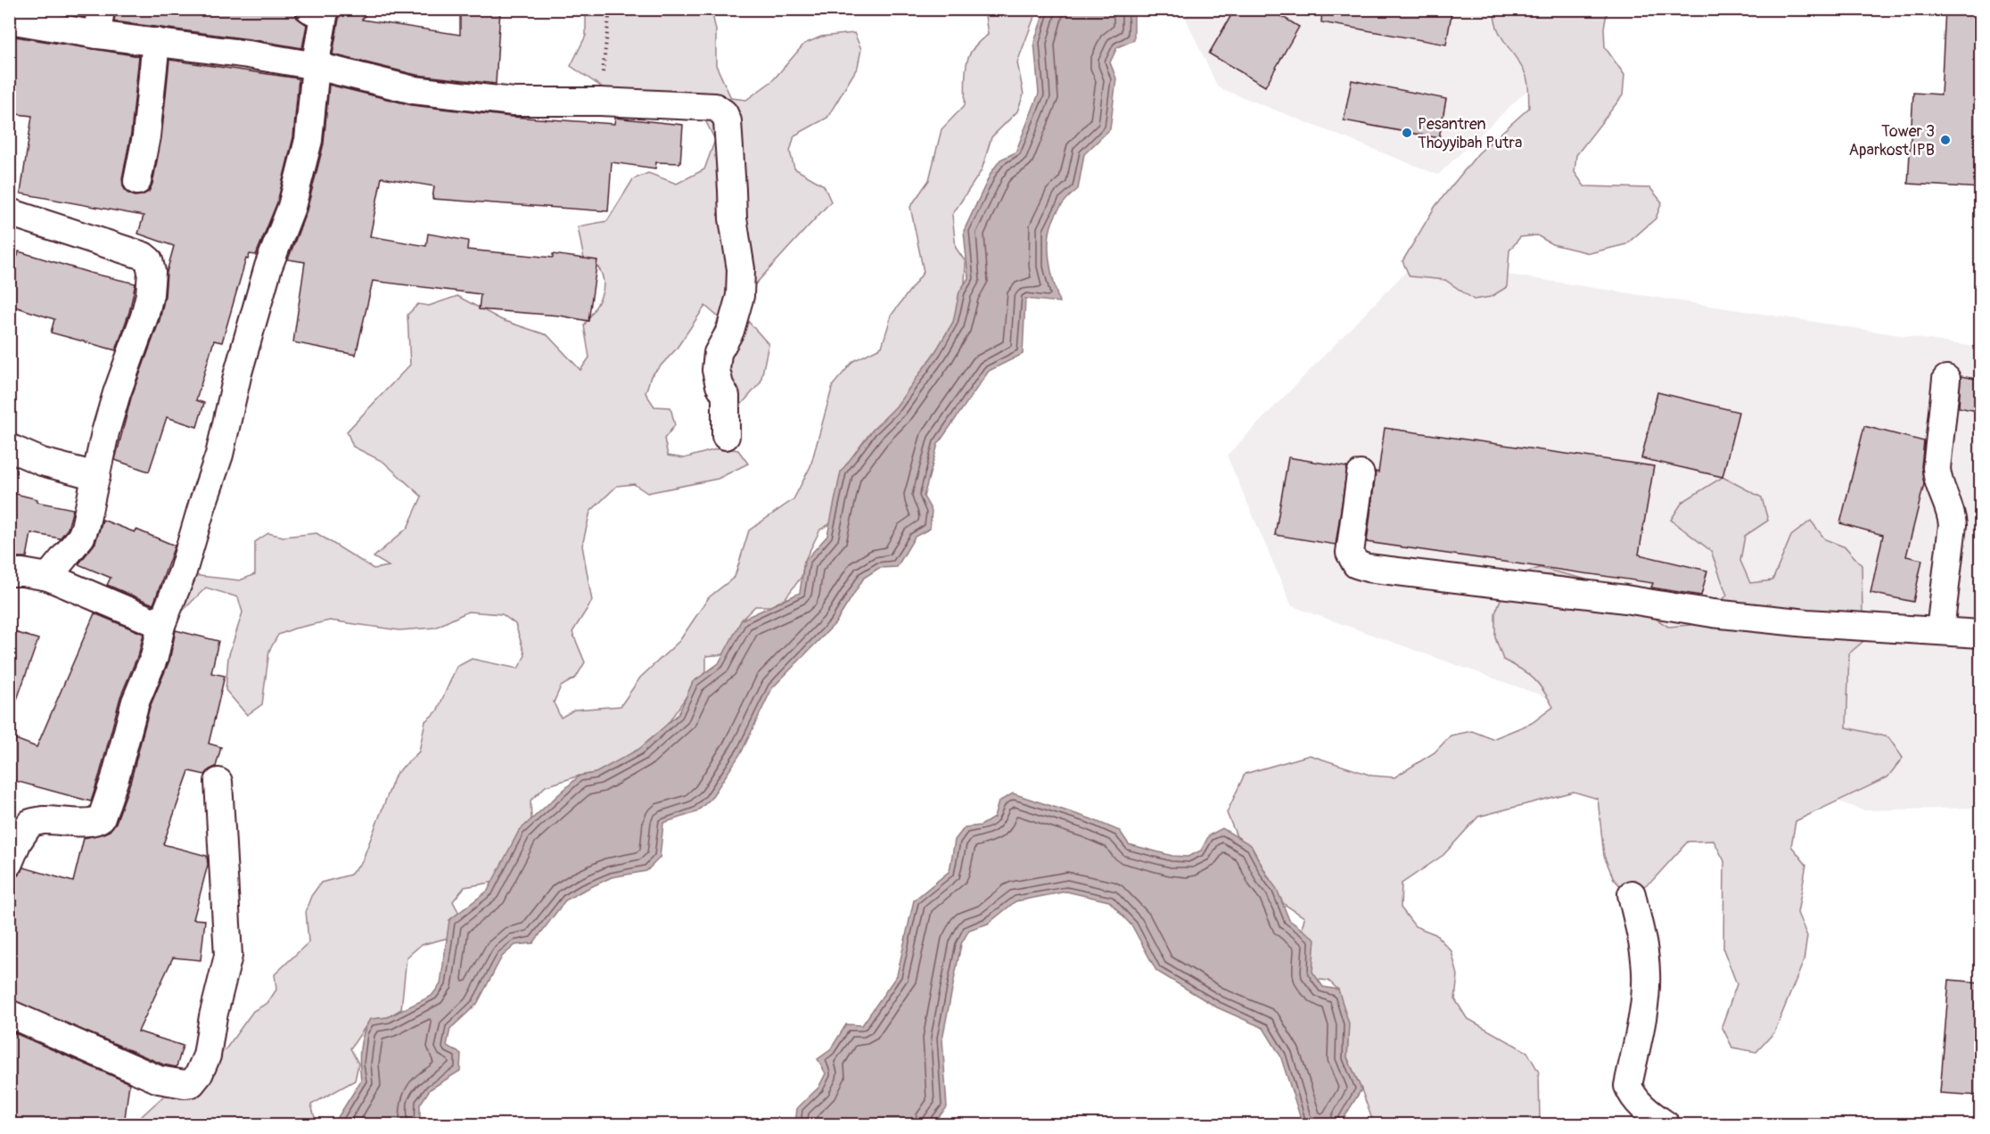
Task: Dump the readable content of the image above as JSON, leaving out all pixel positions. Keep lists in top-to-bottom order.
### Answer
{
  "places": ["Pesantren Thoyyibah Putra", "Tower 3 Aparkost IPB"]
}
